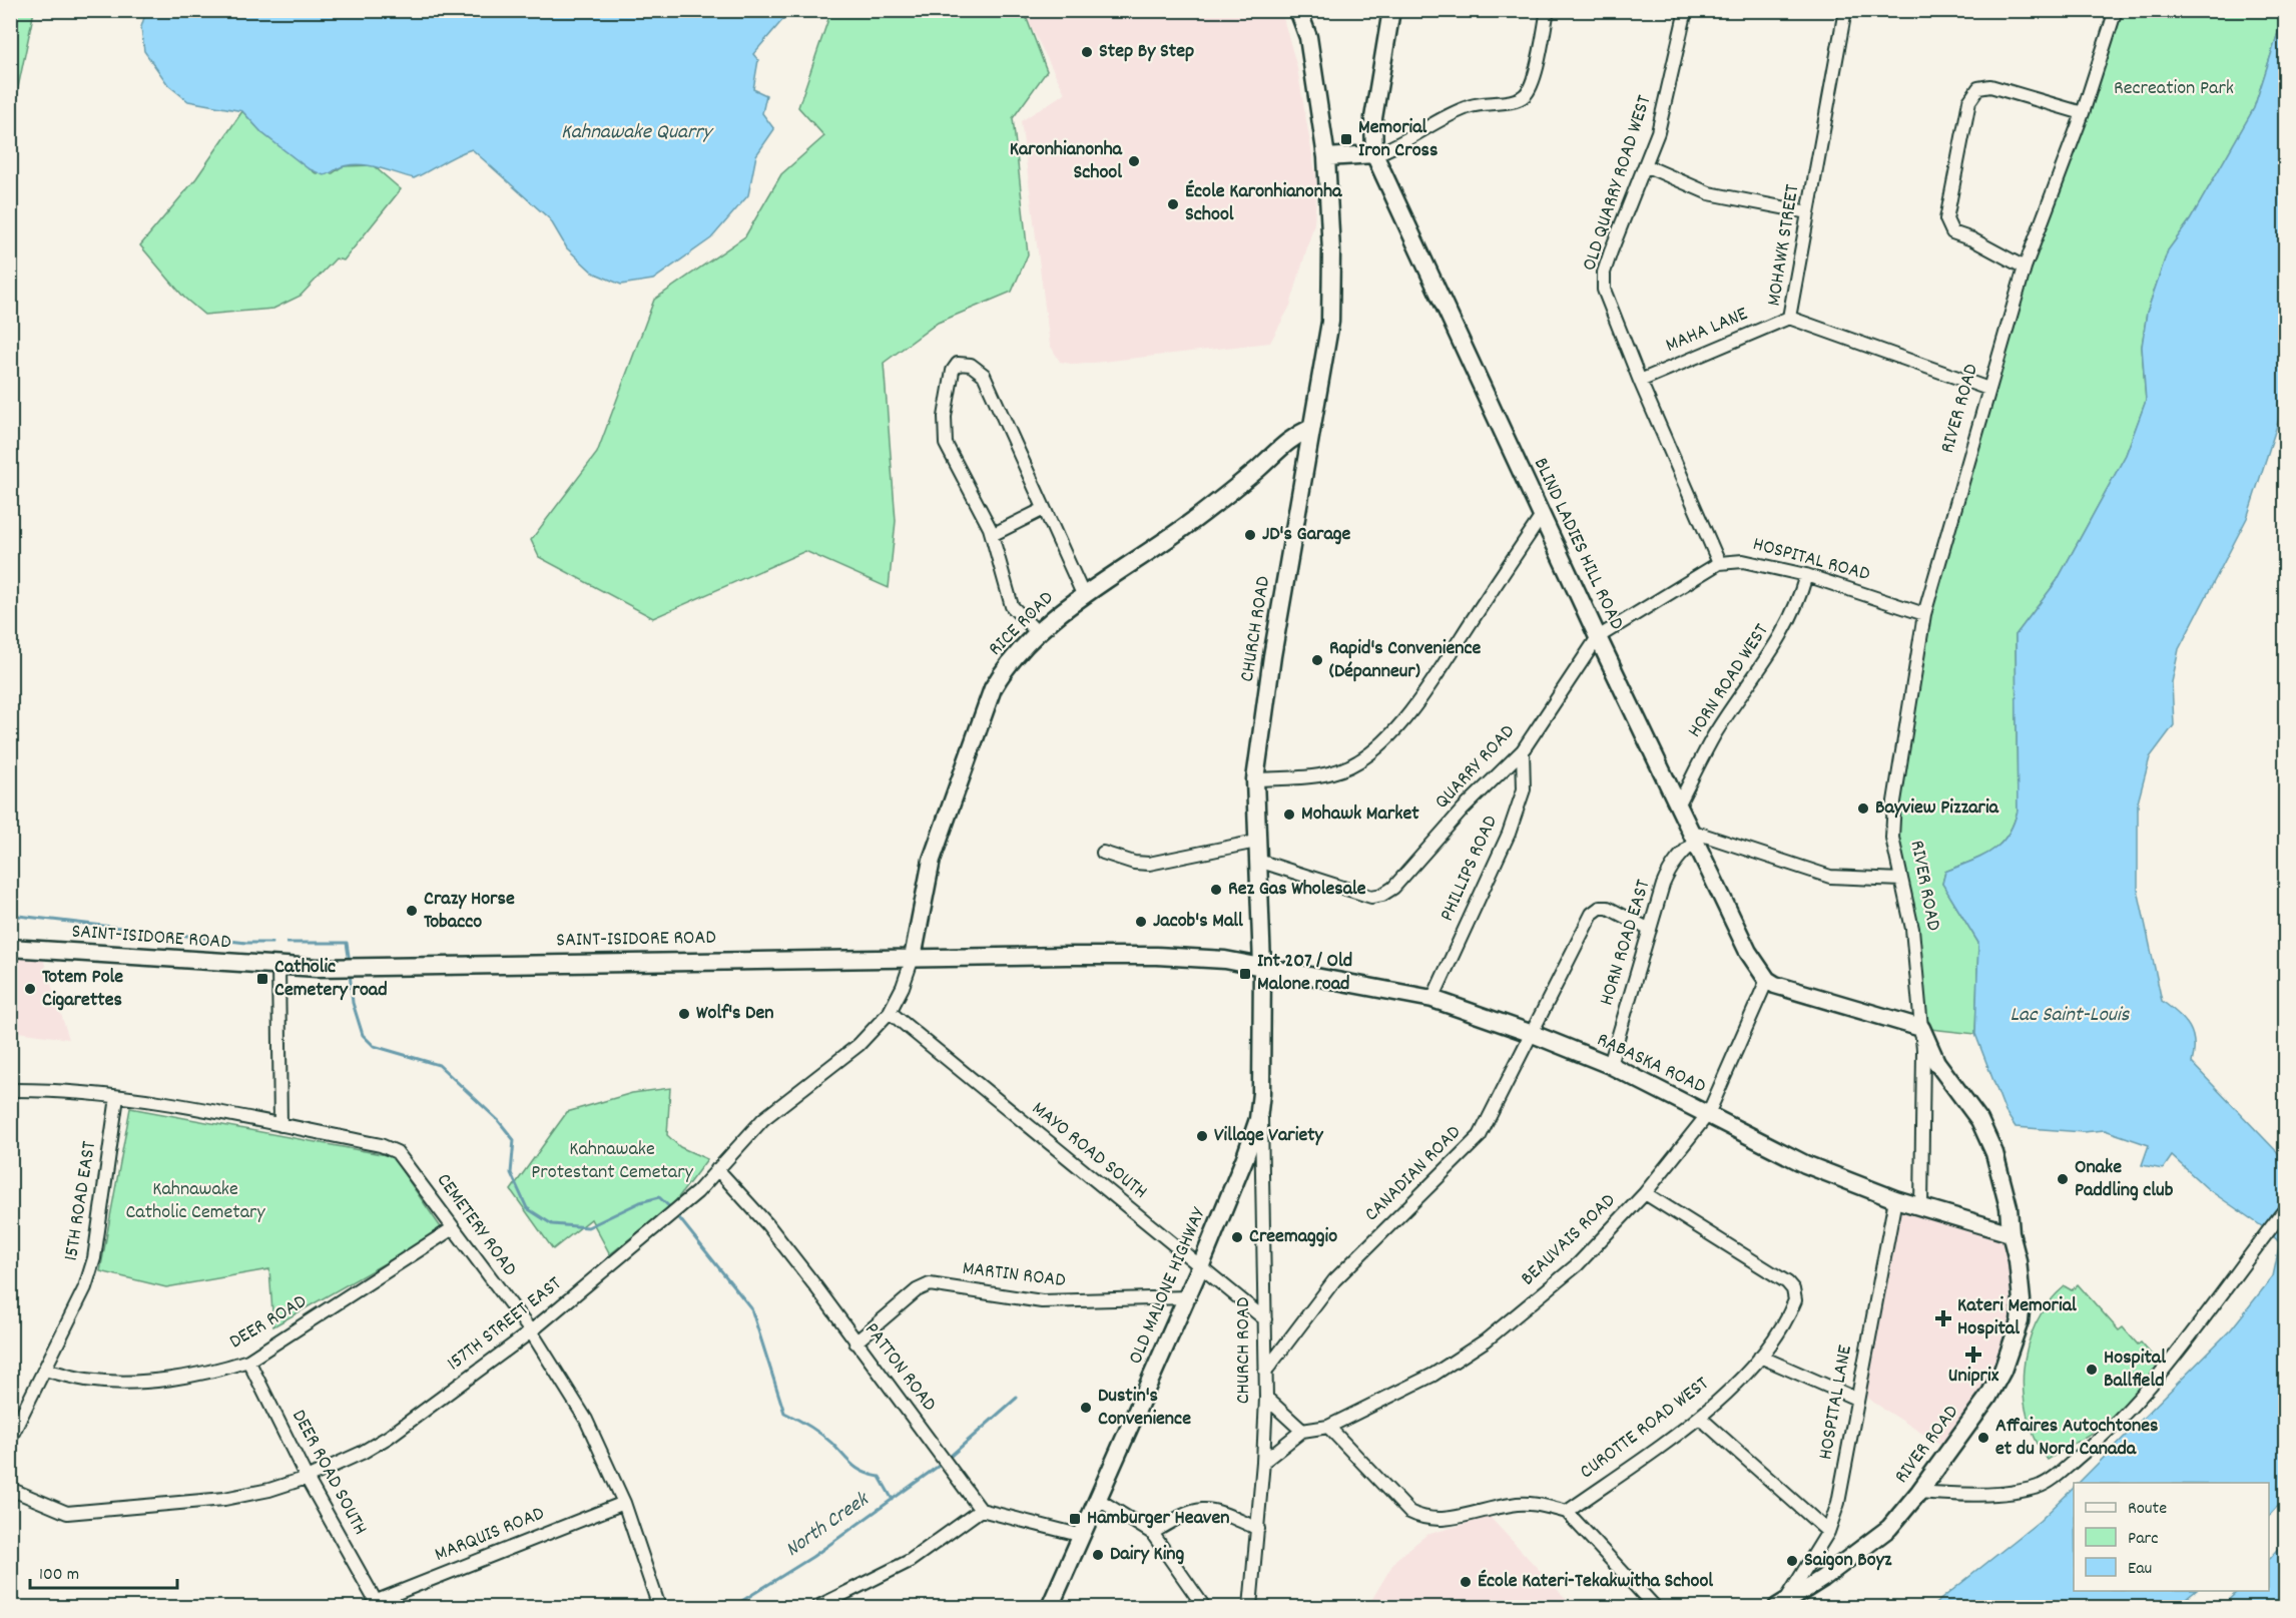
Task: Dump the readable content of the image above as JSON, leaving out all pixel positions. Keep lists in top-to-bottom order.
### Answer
{
  "streets": {
    "street": [
      "OLD QUARRY ROAD WEST",
      "MOHAWK STREET",
      "MAHA LANE",
      "RIVER ROAD",
      "BLIND LADIES HILL ROAD",
      "HOSPITAL ROAD",
      "RICE ROAD",
      "CHURCH ROAD",
      "HORN ROAD WEST",
      "QUARRY ROAD",
      "PHILLIPS ROAD",
      "SAINT-ISIDORE ROAD",
      "HORN ROAD EAST",
      "RABASKA ROAD",
      "MAYO ROAD SOUTH",
      "CANADIAN ROAD",
      "15TH ROAD EAST",
      "CEMETERY ROAD",
      "BEAUVAIS ROAD",
      "MARTIN ROAD",
      "OLD MALONE HIGHWAY",
      "DEER ROAD",
      "157TH STREET EAST",
      "PATTON ROAD",
      "HOSPITAL LANE",
      "CUROTTE ROAD WEST",
      "DEER ROAD SOUTH",
      "MARQUIS ROAD"
    ]
  },
  "crossings": [
    ["OLD QUARRY ROAD WEST", "MAHA LANE"],
    ["OLD QUARRY ROAD WEST", "HOSPITAL ROAD"],
    ["MOHAWK STREET", "MAHA LANE"],
    ["MOHAWK STREET", "RIVER ROAD"],
    ["RIVER ROAD", "HOSPITAL ROAD"],
    ["RIVER ROAD", "RABASKA ROAD"],
    ["RIVER ROAD", "HOSPITAL LANE"],
    ["BLIND LADIES HILL ROAD", "HORN ROAD WEST"],
    ["BLIND LADIES HILL ROAD", "QUARRY ROAD"],
    ["BLIND LADIES HILL ROAD", "HORN ROAD EAST"],
    ["BLIND LADIES HILL ROAD", "BEAUVAIS ROAD"],
    ["HOSPITAL ROAD", "HORN ROAD WEST"],
    ["RICE ROAD", "CHURCH ROAD"],
    ["RICE ROAD", "SAINT-ISIDORE ROAD"],
    ["RICE ROAD", "157TH STREET EAST"],
    ["CHURCH ROAD", "QUARRY ROAD"],
    ["CHURCH ROAD", "SAINT-ISIDORE ROAD"],
    ["CHURCH ROAD", "RABASKA ROAD"],
    ["CHURCH ROAD", "MAYO ROAD SOUTH"],
    ["CHURCH ROAD", "CANADIAN ROAD"],
    ["CHURCH ROAD", "BEAUVAIS ROAD"],
    ["CHURCH ROAD", "OLD MALONE HIGHWAY"],
    ["QUARRY ROAD", "PHILLIPS ROAD"],
    ["PHILLIPS ROAD", "RABASKA ROAD"],
    ["SAINT-ISIDORE ROAD", "RABASKA ROAD"],
    ["SAINT-ISIDORE ROAD", "OLD MALONE HIGHWAY"],
    ["SAINT-ISIDORE ROAD", "157TH STREET EAST"],
    ["HORN ROAD EAST", "RABASKA ROAD"],
    ["HORN ROAD EAST", "CANADIAN ROAD"],
    ["RABASKA ROAD", "CANADIAN ROAD"],
    ["RABASKA ROAD", "BEAUVAIS ROAD"],
    ["RABASKA ROAD", "OLD MALONE HIGHWAY"],
    ["RABASKA ROAD", "HOSPITAL LANE"],
    ["MAYO ROAD SOUTH", "OLD MALONE HIGHWAY"],
    ["MAYO ROAD SOUTH", "157TH STREET EAST"],
    ["15TH ROAD EAST", "CEMETERY ROAD"],
    ["15TH ROAD EAST", "DEER ROAD"],
    ["CEMETERY ROAD", "DEER ROAD"],
    ["CEMETERY ROAD", "157TH STREET EAST"],
    ["CEMETERY ROAD", "MARQUIS ROAD"],
    ["BEAUVAIS ROAD", "CUROTTE ROAD WEST"],
    ["MARTIN ROAD", "OLD MALONE HIGHWAY"],
    ["MARTIN ROAD", "PATTON ROAD"],
    ["DEER ROAD", "DEER ROAD SOUTH"],
    ["157TH STREET EAST", "PATTON ROAD"],
    ["157TH STREET EAST", "DEER ROAD SOUTH"],
    ["DEER ROAD SOUTH", "MARQUIS ROAD"]
  ],
  "water": ["Kahnawake Quarry", "Lac Saint-Louis", "North Creek"],
  "parks": ["Recreation Park", "Kahnawake Protestant Cemetary", "Kahnawake Catholic Cemetary"],
  "places": {
    "other": [
      "Step By Step",
      "Karonhianonha School",
      "École Karonhianonha School",
      "JD's Garage",
      "Rapid's Convenience (Dépanneur)",
      "Bayview Pizzaria",
      "Mohawk Market",
      "Rez Gas Wholesale",
      "Crazy Horse Tobacco",
      "Jacob's Mall",
      "Totem Pole Cigarettes",
      "Wolf's Den",
      "Village Variety",
      "Onake Paddling club",
      "Creemaggio",
      "Hospital Ballfield",
      "Dustin's Convenience",
      "Affaires Autochtones et du Nord Canada",
      "Dairy King",
      "Saigon Boyz",
      "École Kateri-Tekakwitha School"
    ],
    "transit": [
      "Memorial Iron Cross",
      "Int 207 / Old Malone road",
      "Catholic Cemetery road",
      "Hamburger Heaven"
    ],
    "health": ["Kateri Memorial Hospital", "Uniprix"]
  },
  "legend": ["Route", "Parc", "Eau"],
  "scale_bar": "100 m"
}
